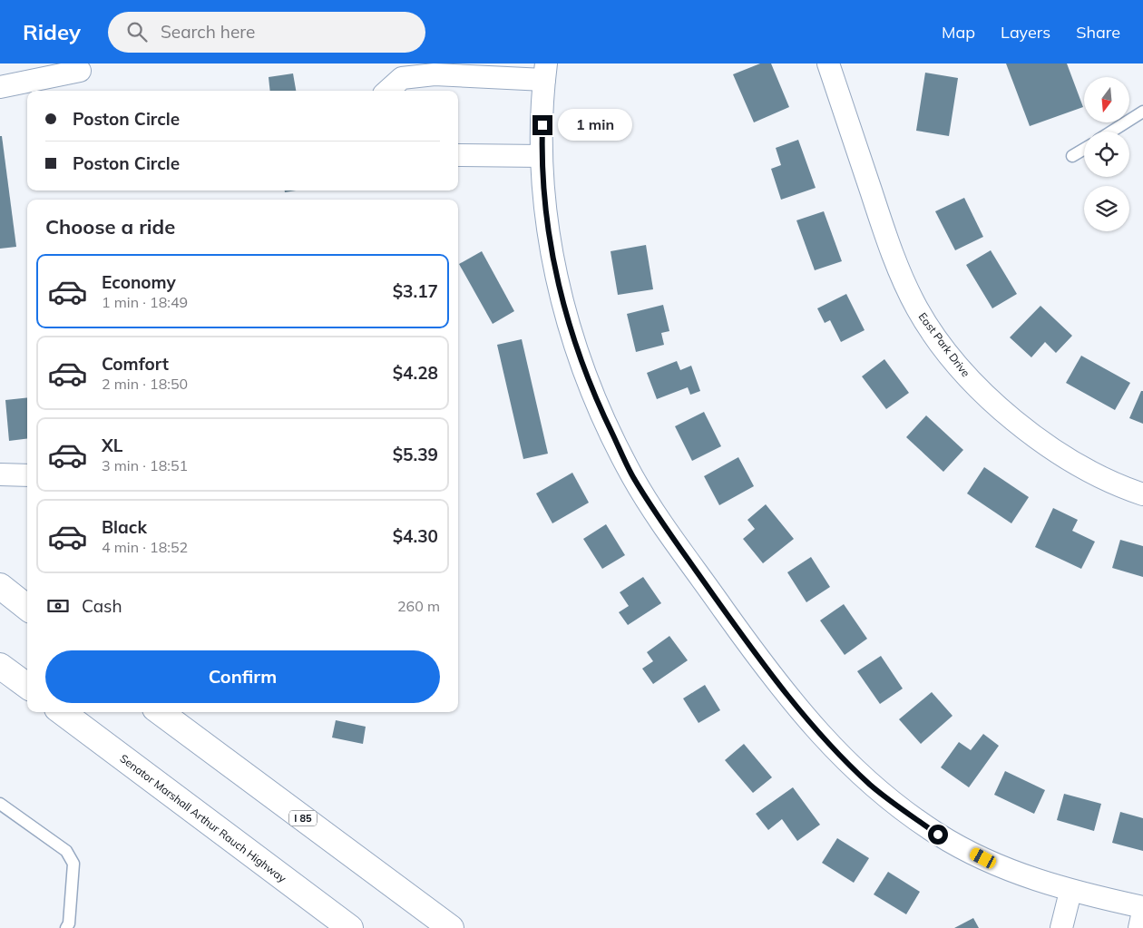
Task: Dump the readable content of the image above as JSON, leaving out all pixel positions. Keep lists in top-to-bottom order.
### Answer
{
  "streets": {
    "highway": ["Senator Marshall Arthur Rauch Highway", "I 85"],
    "street": ["East Park Drive"]
  },
  "north": "bottom",
  "page": {
    "header": "Ridey",
    "search": "Search here",
    "nav": ["Map", "Layers", "Share"],
    "banner": ["Poston Circle", "Poston Circle"],
    "bubble": "1 min",
    "heading": "Choose a ride",
    "list": [
      {
        "name": "Economy",
        "note": "1 min · 18:49",
        "value": "$3.17"
      },
      {
        "name": "Comfort",
        "note": "2 min · 18:50",
        "value": "$4.28"
      },
      {
        "name": "XL",
        "note": "3 min · 18:51",
        "value": "$5.39"
      },
      {
        "name": "Black",
        "note": "4 min · 18:52",
        "value": "$4.30"
      }
    ],
    "pay": ["Cash", "260 m"],
    "buttons": "Confirm"
  }
}
